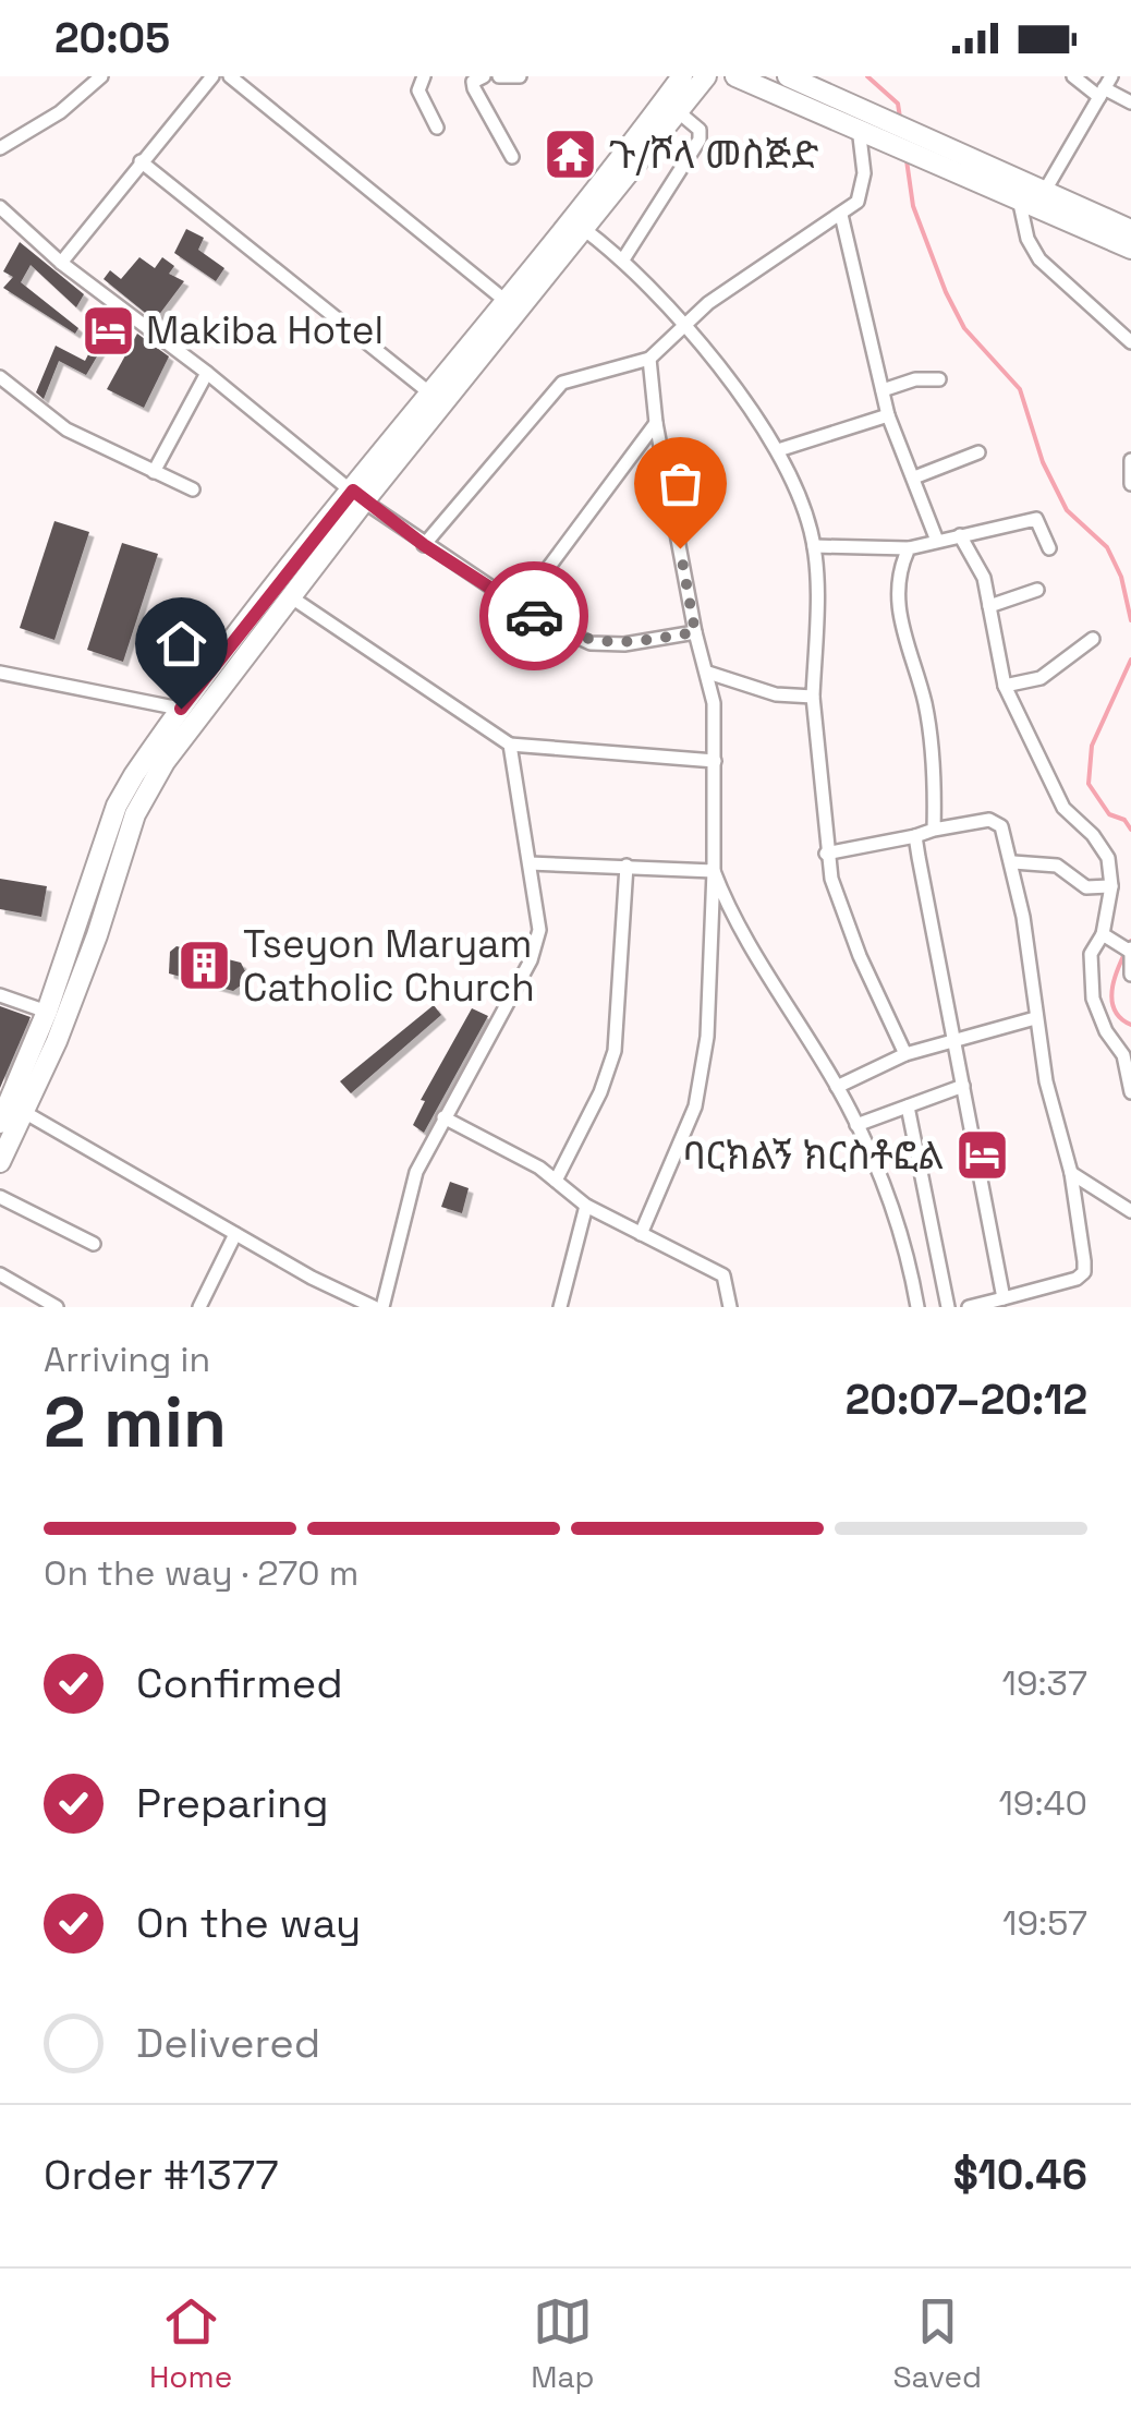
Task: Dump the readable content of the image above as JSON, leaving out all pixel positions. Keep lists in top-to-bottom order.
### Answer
{
  "places": {
    "temple": ["ጉ/ሾላ መስጅድ"],
    "hotel": ["Makiba Hotel", "ባርክልኝ ክርስቶፎል"],
    "building": ["Tseyon Maryam Catholic Church"]
  },
  "page": {
    "status": "20:05",
    "heading": ["2 min", "Arriving in", "20:07–20:12"],
    "panel": ["Order #1377", "$10.46"],
    "bar": "On the way · 270 m",
    "list": [
      ["Confirmed", "19:37"],
      ["Preparing", "19:40"],
      ["On the way", "19:57"],
      "Delivered"
    ],
    "tabs": ["Home", "Map", "Saved"]
  }
}
